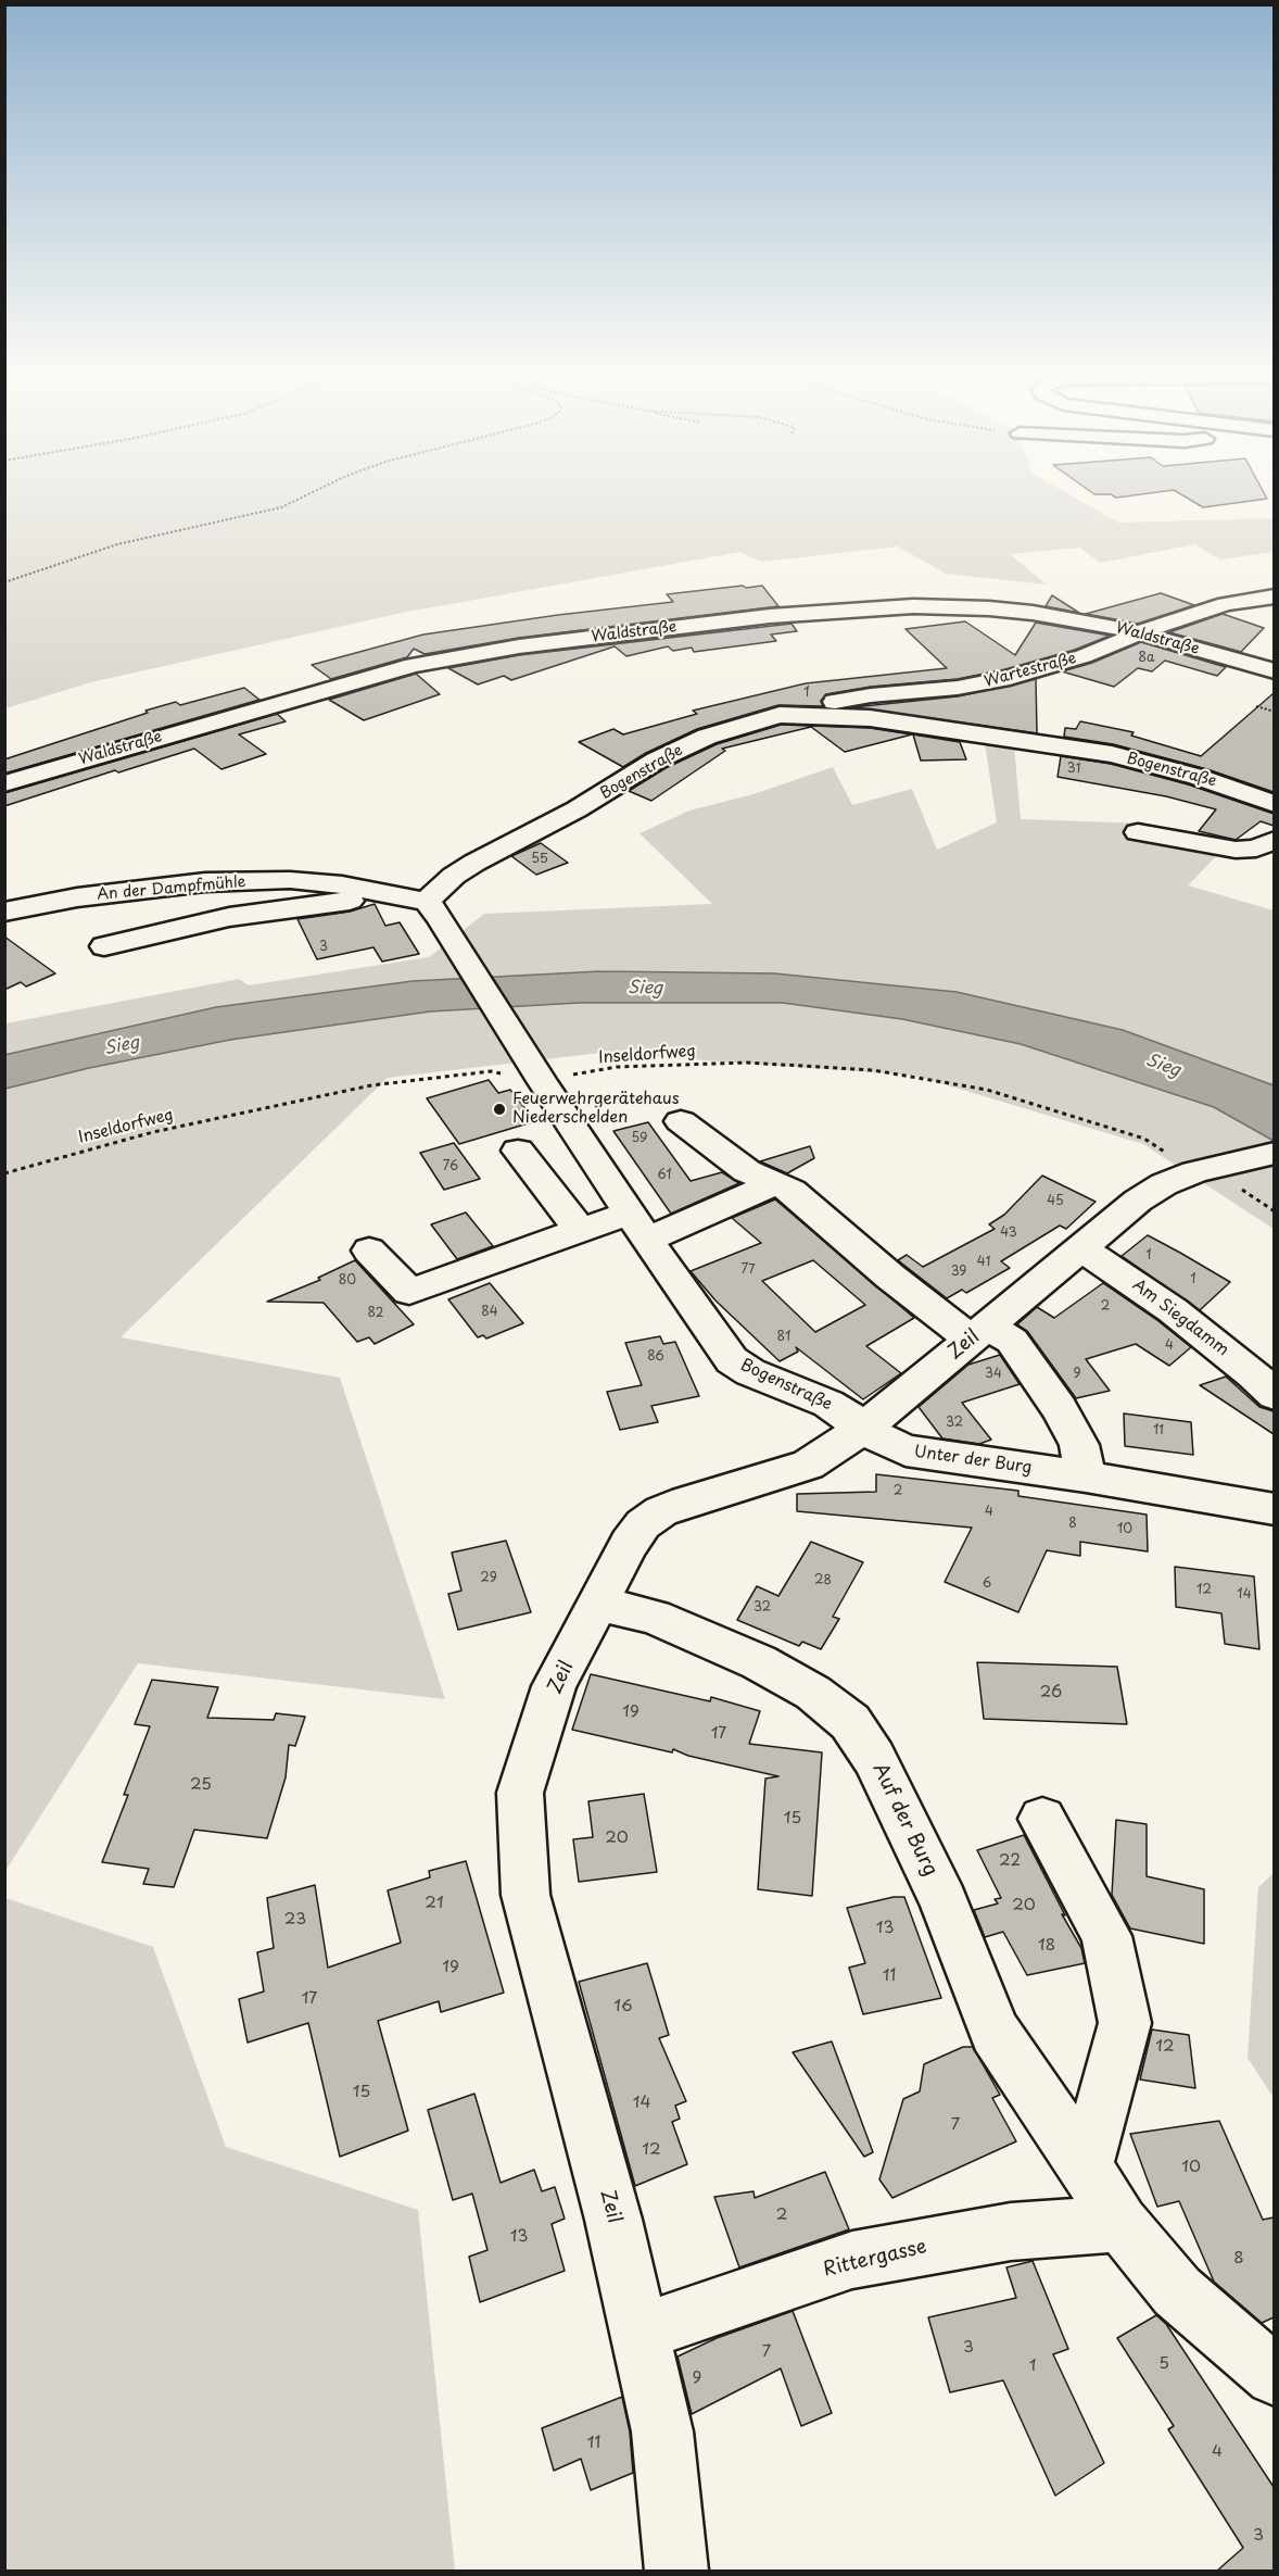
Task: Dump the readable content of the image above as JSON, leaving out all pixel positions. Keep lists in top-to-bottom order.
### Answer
{
  "streets": {
    "street": [
      "Waldstraße",
      "Wartestraße",
      "Bogenstraße",
      "An der Dampfmühle",
      "Am Siegdamm",
      "Zeil",
      "Unter der Burg",
      "Auf der Burg",
      "Rittergasse"
    ],
    "path": ["Inseldorfweg"]
  },
  "crossings": [
    ["Waldstraße", "Wartestraße"],
    ["Wartestraße", "Bogenstraße"],
    ["Bogenstraße", "An der Dampfmühle"],
    ["Bogenstraße", "Inseldorfweg"],
    ["Bogenstraße", "Zeil"],
    ["Bogenstraße", "Unter der Burg"],
    ["Inseldorfweg", "Zeil"],
    ["Am Siegdamm", "Zeil"],
    ["Zeil", "Unter der Burg"],
    ["Zeil", "Auf der Burg"],
    ["Zeil", "Rittergasse"],
    ["Auf der Burg", "Rittergasse"]
  ],
  "water": ["Sieg"],
  "places": ["Feuerwehrgerätehaus Niederschelden"],
  "house_numbers": [
    "8a",
    "1",
    "31",
    "55",
    "3",
    "59",
    "76",
    "61",
    "45",
    "43",
    "1",
    "41",
    "77",
    "39",
    "1",
    "80",
    "2",
    "84",
    "82",
    "81",
    "4",
    "86",
    "34",
    "9",
    "32",
    "11",
    "2",
    "4",
    "8",
    "10",
    "29",
    "28",
    "6",
    "12",
    "14",
    "32",
    "26",
    "19",
    "17",
    "25",
    "15",
    "20",
    "22",
    "21",
    "20",
    "23",
    "13",
    "18",
    "19",
    "11",
    "17",
    "16",
    "12",
    "15",
    "14",
    "7",
    "12",
    "10",
    "2",
    "13",
    "8",
    "3",
    "7",
    "5",
    "1",
    "9",
    "11",
    "4",
    "3"
  ]
}
